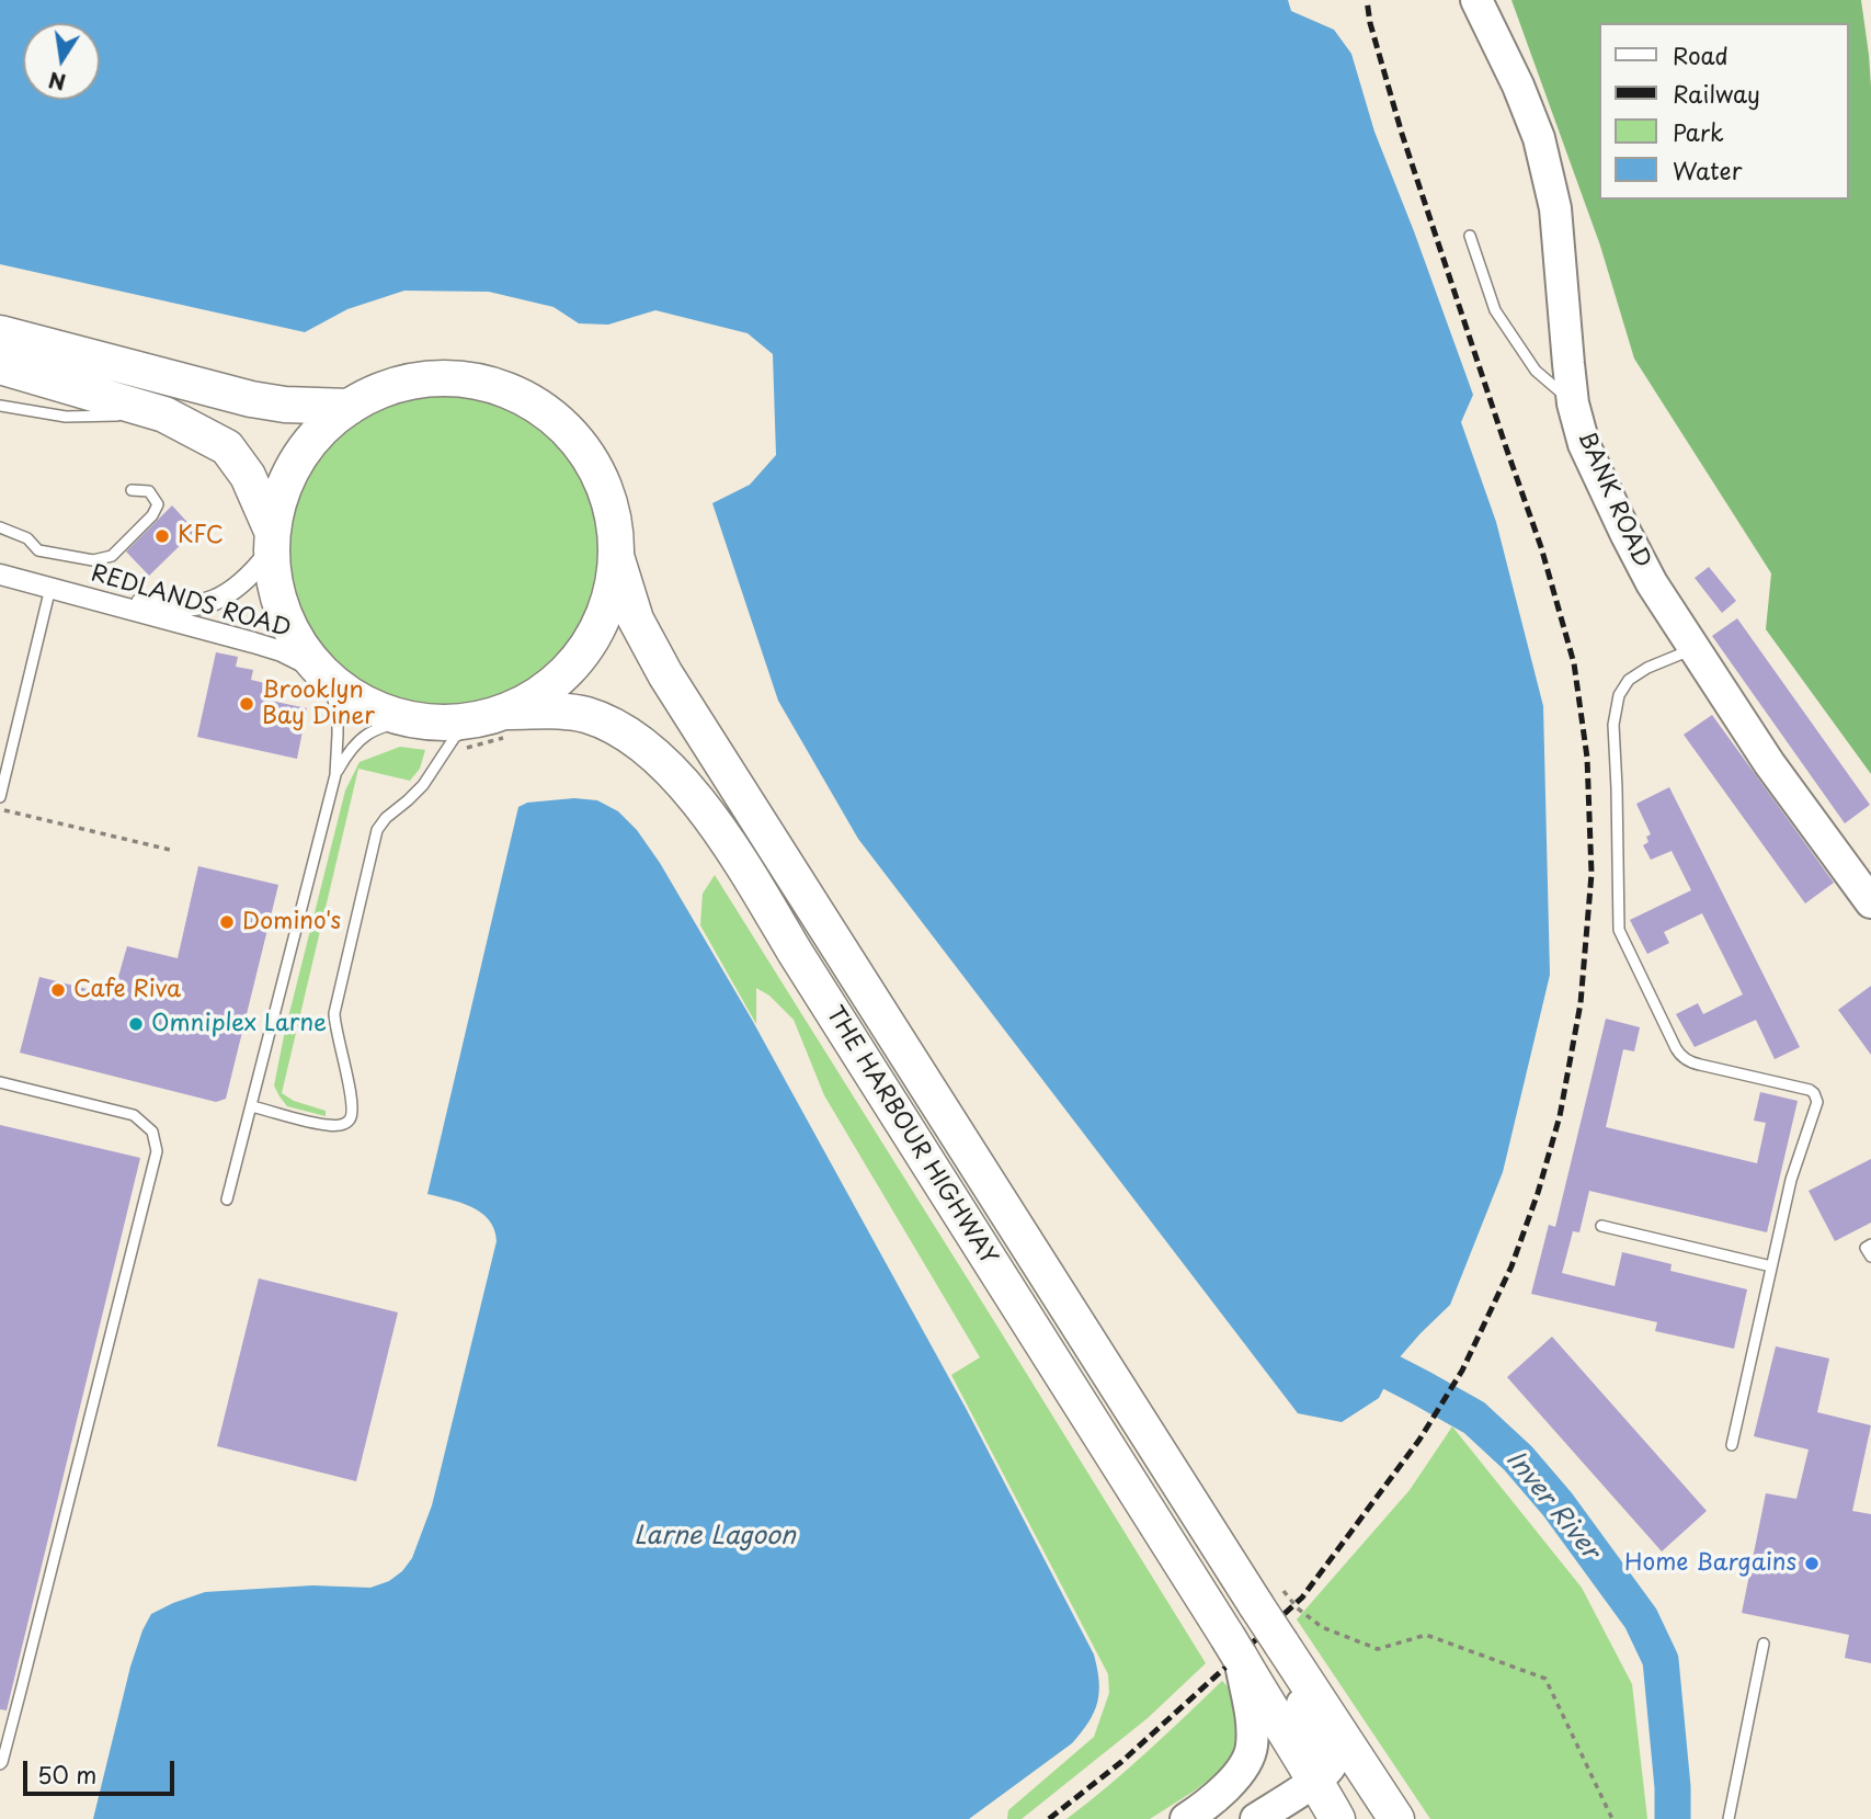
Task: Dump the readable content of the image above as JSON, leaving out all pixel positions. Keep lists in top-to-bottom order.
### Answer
{
  "streets": {
    "highway": ["THE HARBOUR HIGHWAY"],
    "main road": ["BANK ROAD"],
    "street": ["REDLANDS ROAD"]
  },
  "crossings": [
    ["REDLANDS ROAD", "THE HARBOUR HIGHWAY"]
  ],
  "water": ["Inver River", "Larne Lagoon"],
  "places": [
    "KFC",
    "Brooklyn Bay Diner",
    "Domino's",
    "Cafe Riva",
    "Omniplex Larne",
    "Home Bargains"
  ],
  "legend": [
    "Road",
    "Railway",
    "Park",
    "Water"
  ],
  "scale_bar": "50 m",
  "north": "bottom"
}
